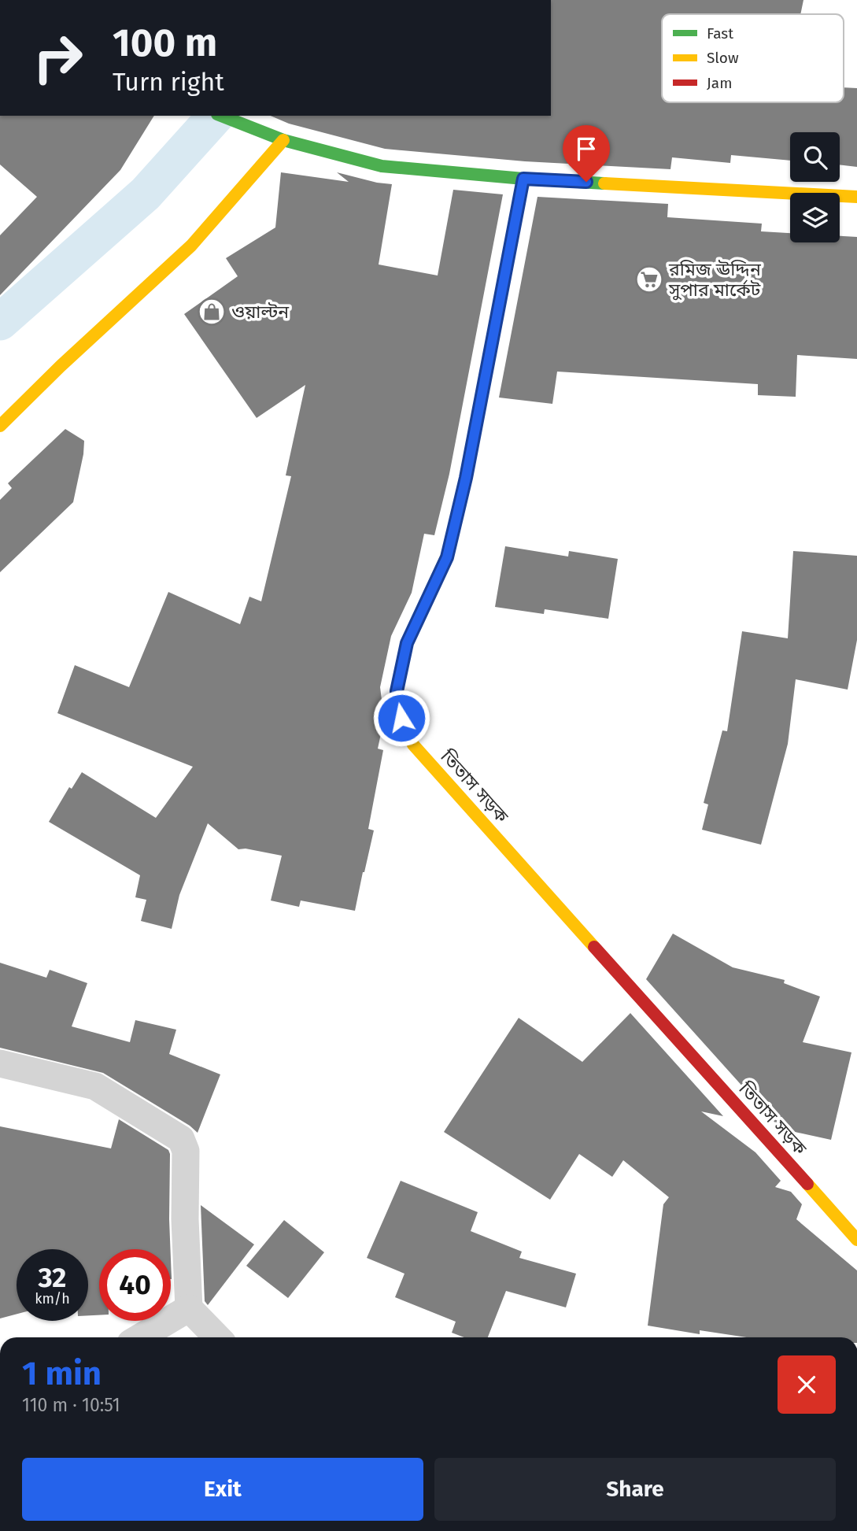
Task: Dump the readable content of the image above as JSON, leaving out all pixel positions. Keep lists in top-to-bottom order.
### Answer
{
  "streets": {
    "street": ["তিতাস সড়ক"]
  },
  "places": {
    "supermarket": ["রমিজ ঊদ্দিন সুপার মার্কেট"],
    "shop": ["ওয়াল্টন"]
  },
  "legend": ["Fast", "Slow", "Jam"],
  "page": {
    "turn": ["100 m", "Turn right"],
    "speed": "32 km/h",
    "limit": "40",
    "heading": ["1 min", "110 m · 10:51"],
    "buttons": ["Exit", "Share"]
  }
}
